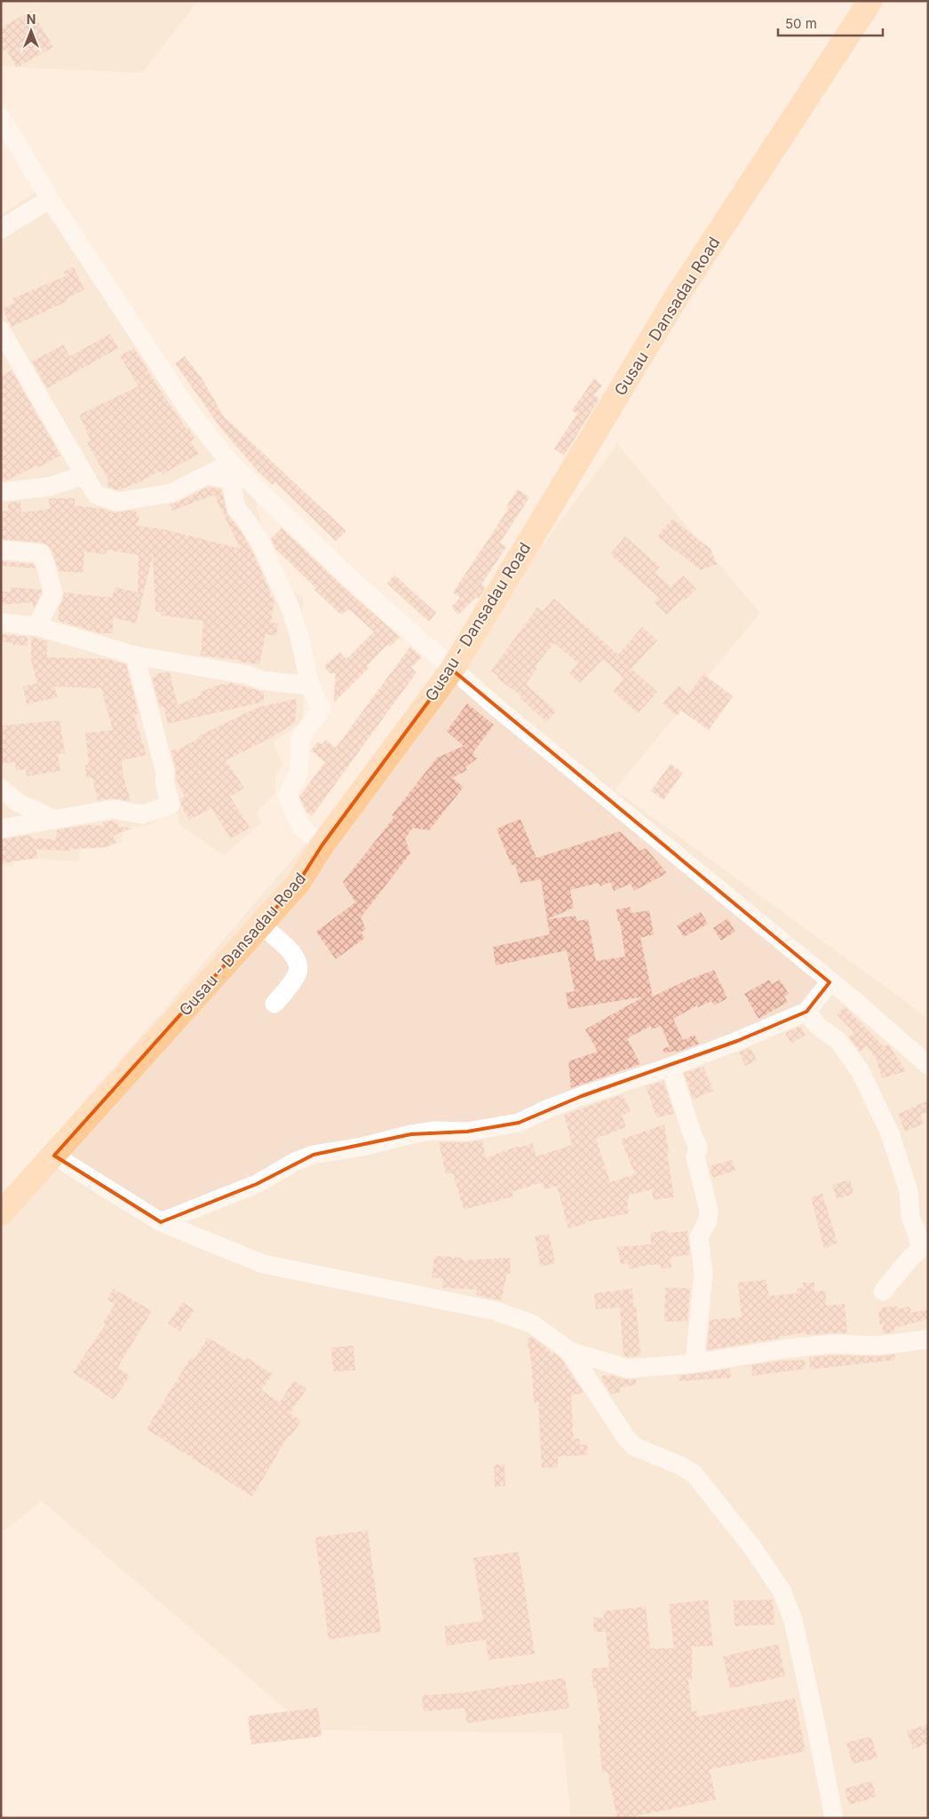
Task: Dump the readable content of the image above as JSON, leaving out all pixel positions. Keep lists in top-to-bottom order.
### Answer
{
  "streets": {
    "main road": ["Gusau - Dansadau Road"]
  },
  "scale_bar": "50 m",
  "north": "top"
}
